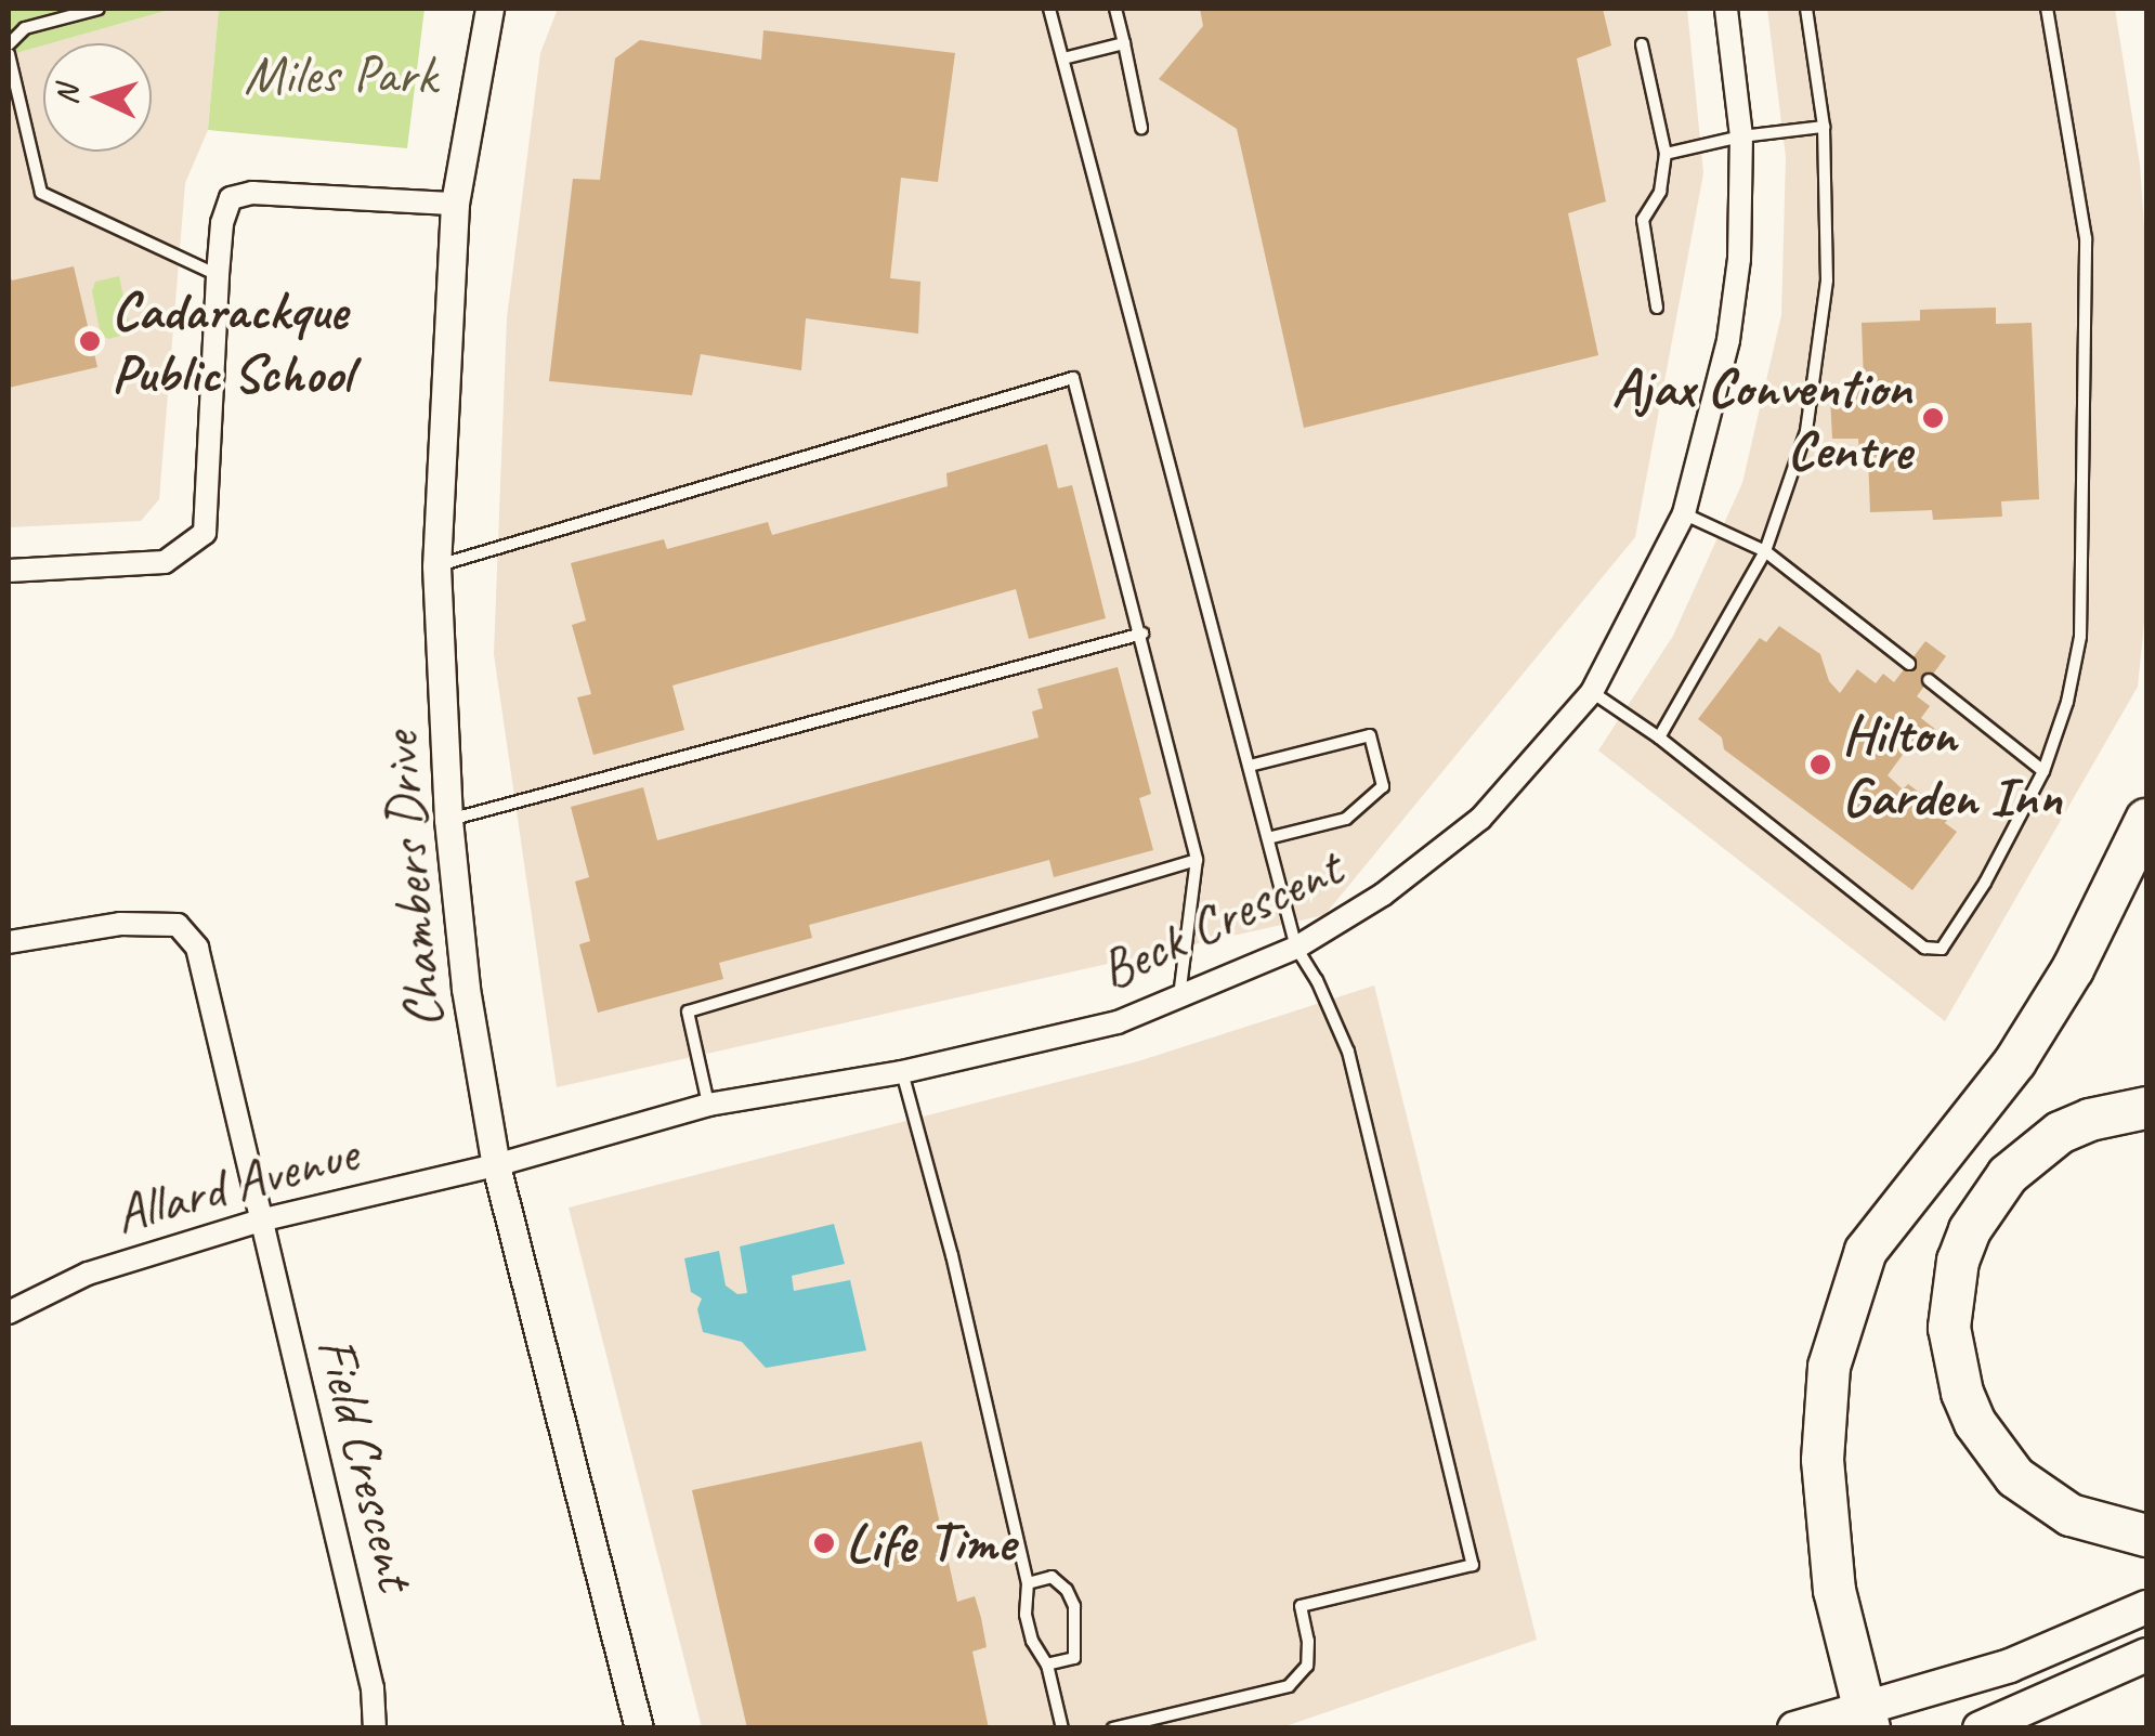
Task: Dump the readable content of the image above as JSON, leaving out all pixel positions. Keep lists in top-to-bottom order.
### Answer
{
  "streets": {
    "street": [
      "Chambers Drive",
      "Beck Crescent",
      "Allard Avenue",
      "Field Crescent"
    ]
  },
  "crossings": [
    ["Chambers Drive", "Beck Crescent"],
    ["Chambers Drive", "Allard Avenue"],
    ["Beck Crescent", "Allard Avenue"],
    ["Allard Avenue", "Field Crescent"]
  ],
  "parks": ["Miles Park"],
  "places": [
    "Cadarackque Public School",
    "Ajax Convention Centre",
    "Hilton Garden Inn",
    "Life Time"
  ],
  "north": "left"
}
